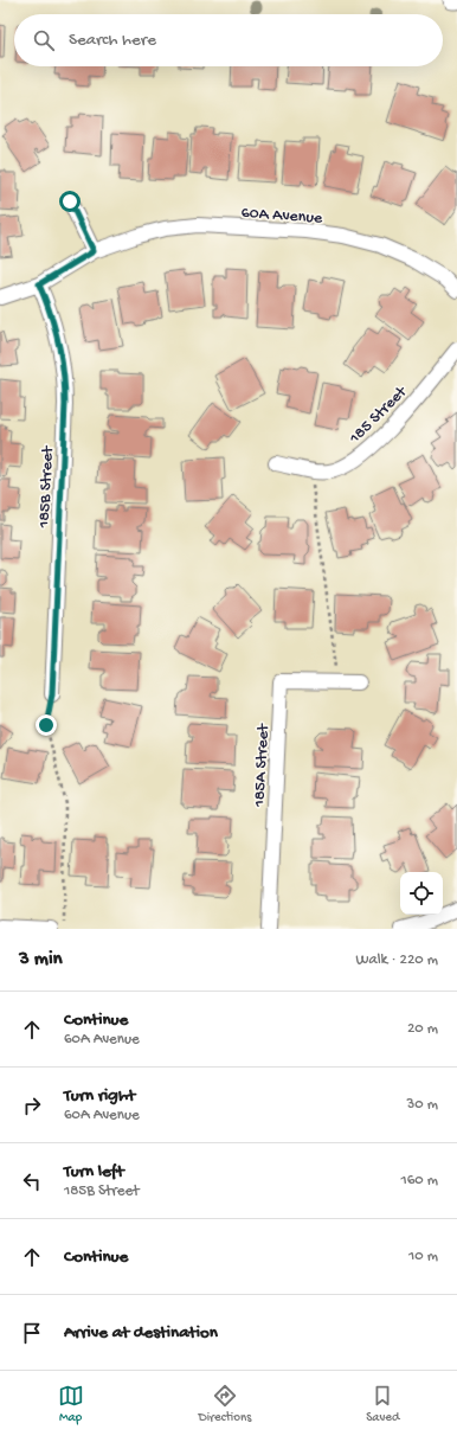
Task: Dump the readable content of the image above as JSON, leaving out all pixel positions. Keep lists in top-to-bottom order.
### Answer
{
  "streets": {
    "street": [
      "60A Avenue",
      "185 Street",
      "185B Street",
      "185A Street"
    ]
  },
  "crossings": [
    ["60A Avenue", "185B Street"]
  ],
  "page": {
    "search": "Search here",
    "heading": ["3 min", "Walk · 220 m"],
    "list": [
      ["Continue", "60A Avenue", "20 m"],
      ["Turn right", "60A Avenue", "30 m"],
      ["Turn left", "185B Street", "160 m"],
      ["Continue", "10 m"],
      "Arrive at destination"
    ],
    "nav": ["Map", "Directions", "Saved"]
  }
}
